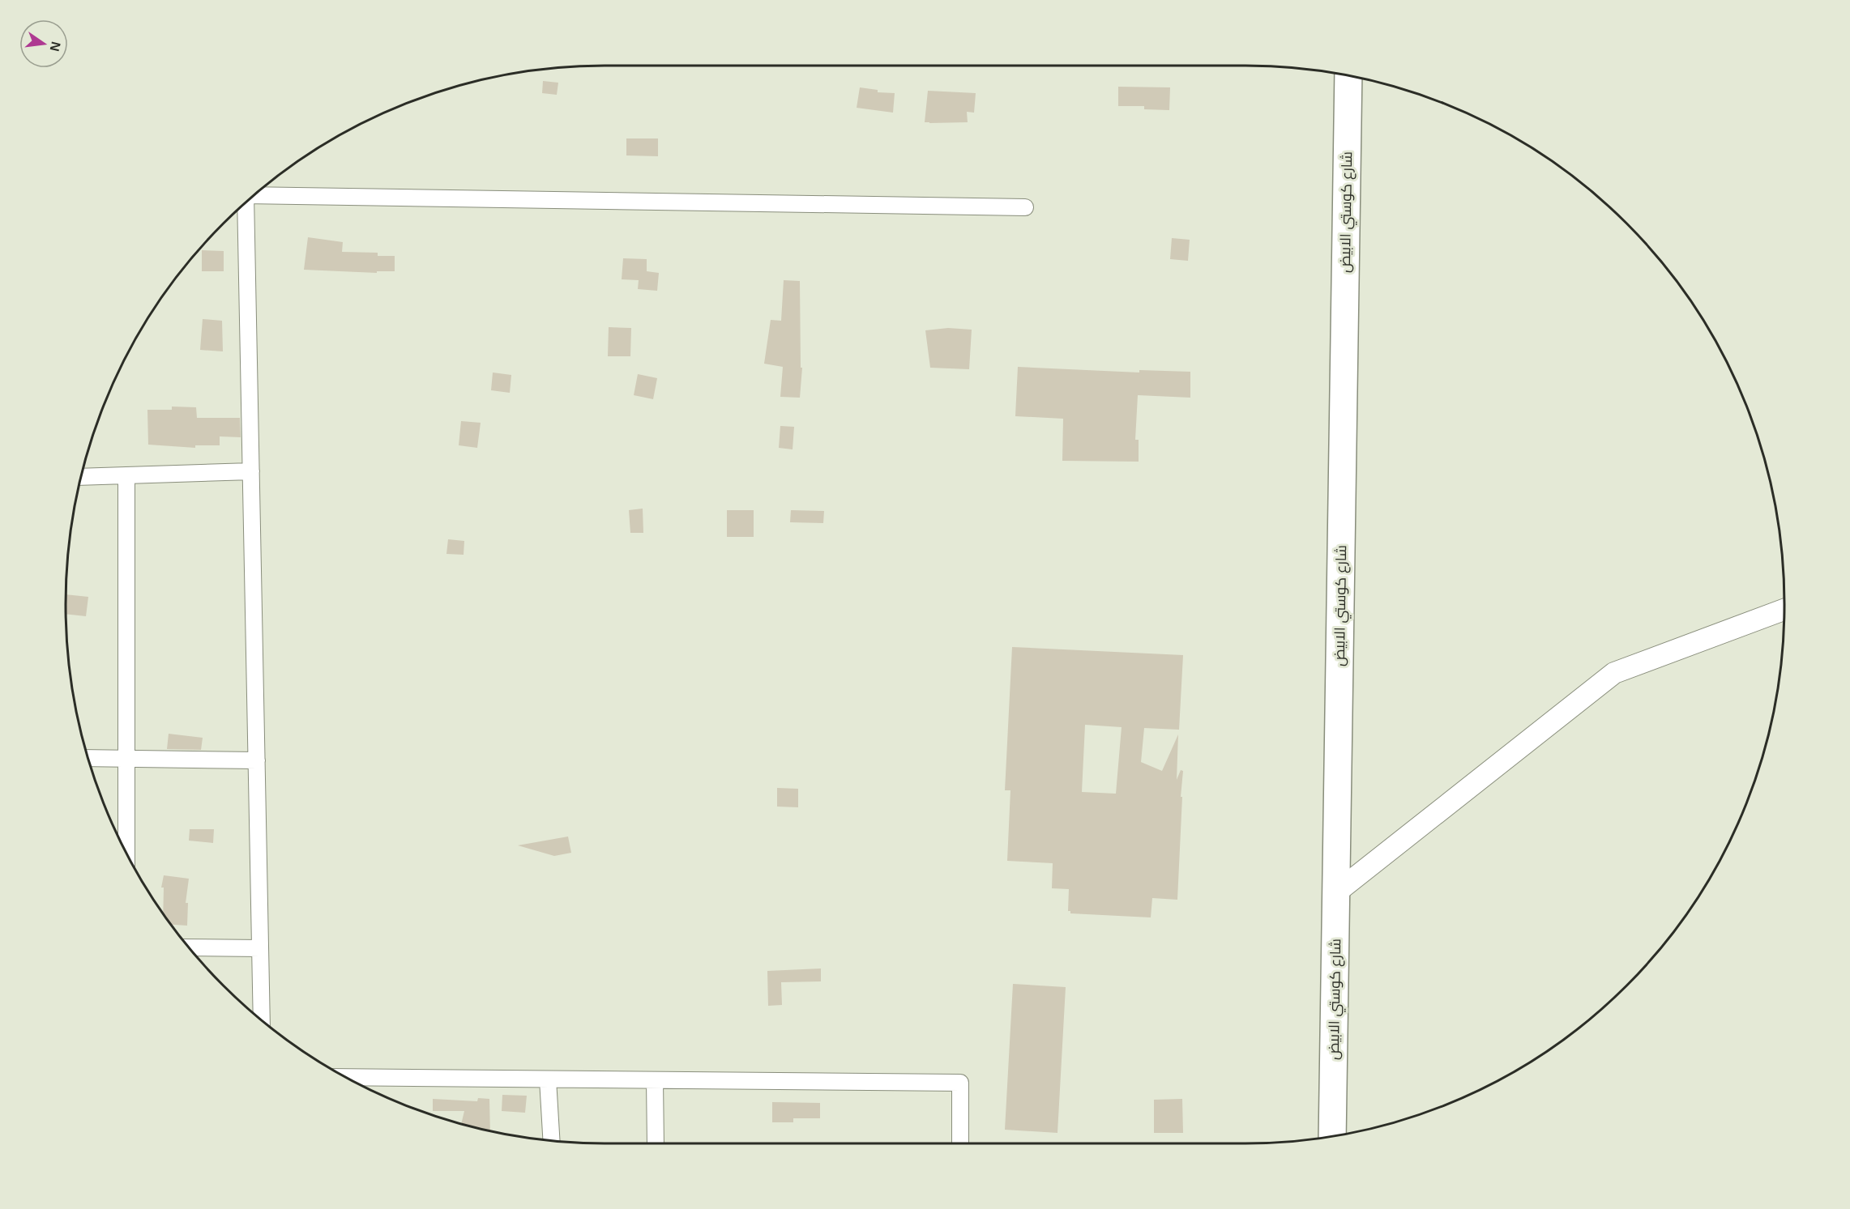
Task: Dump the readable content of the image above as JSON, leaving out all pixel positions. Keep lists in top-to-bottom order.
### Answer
{
  "streets": {
    "highway": ["شارع كوستي الابيض"]
  },
  "north": "right"
}
